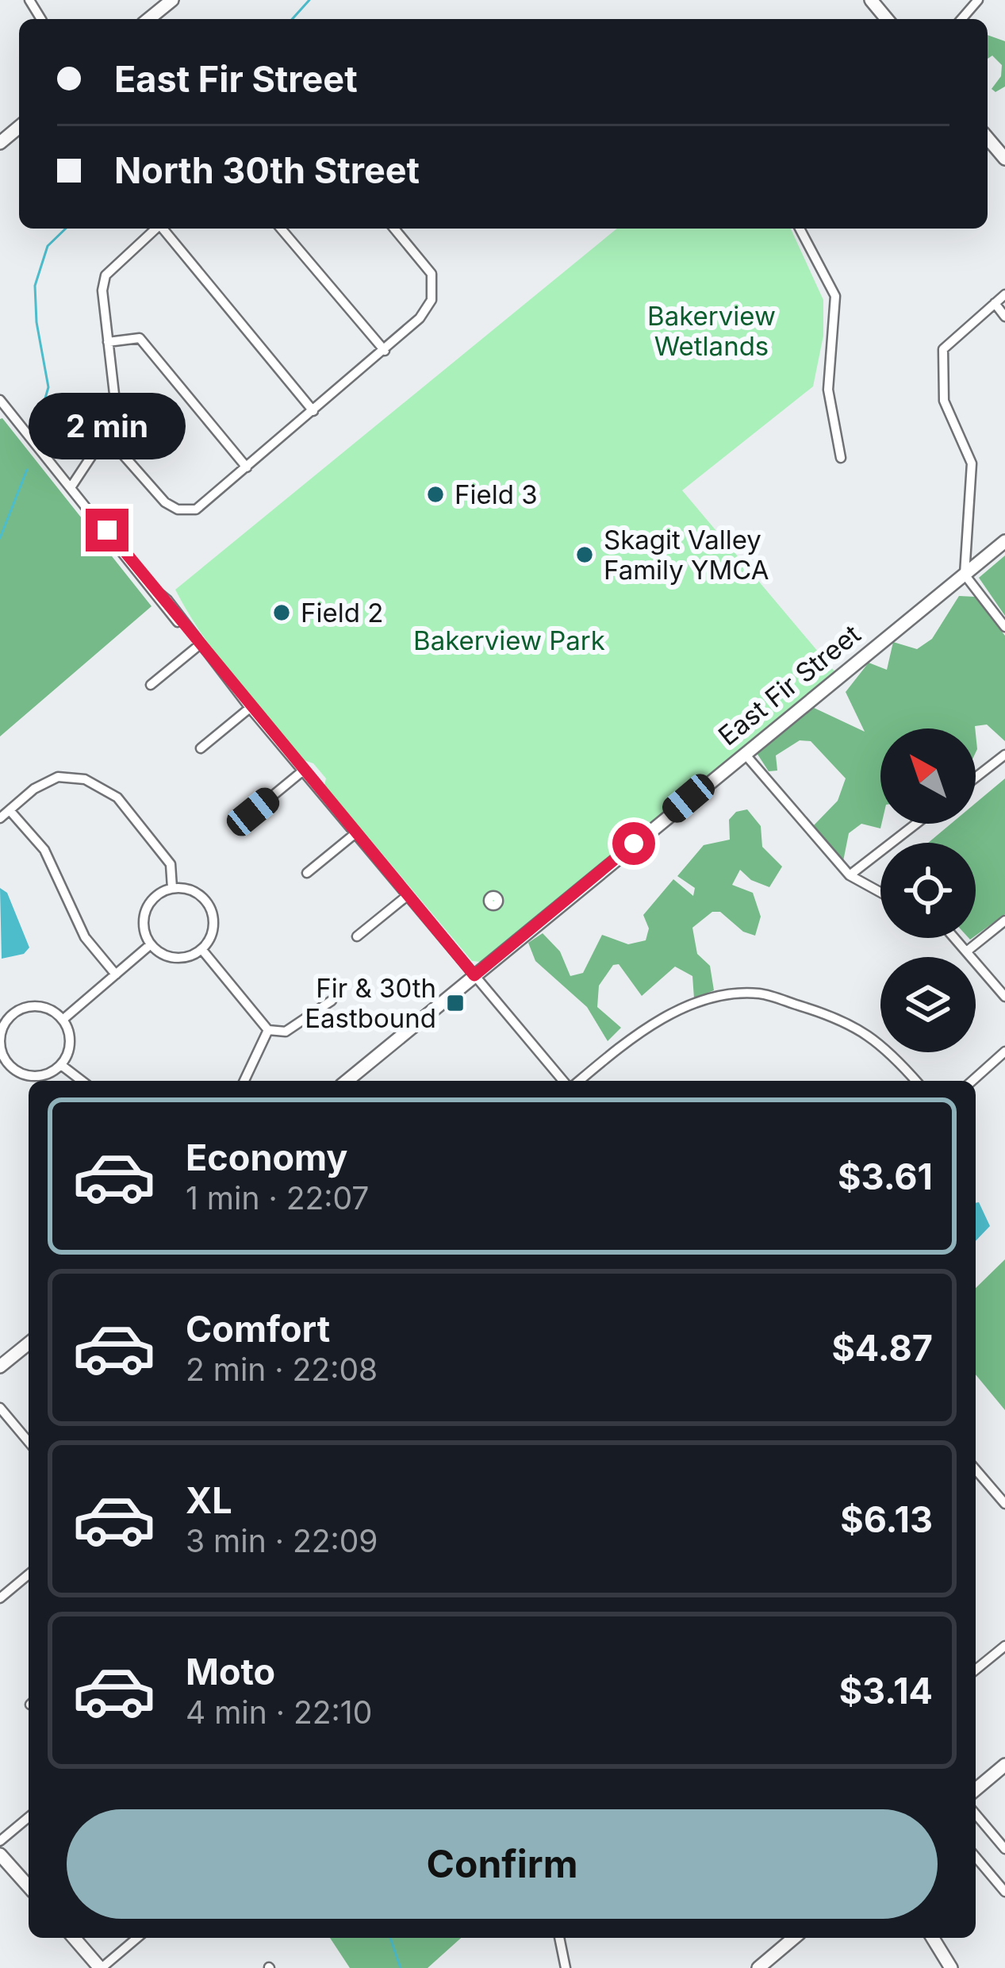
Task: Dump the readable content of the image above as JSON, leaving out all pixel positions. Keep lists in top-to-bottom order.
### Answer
{
  "streets": {
    "street": ["East Fir Street"]
  },
  "parks": ["Bakerview Wetlands", "Bakerview Park"],
  "places": {
    "other": ["Field 3", "Skagit Valley Family YMCA", "Field 2"],
    "transit": ["Fir & 30th Eastbound"]
  },
  "north": "top left",
  "page": {
    "banner": ["East Fir Street", "North 30th Street"],
    "bubble": "2 min",
    "list": [
      {
        "name": "Economy",
        "note": "1 min · 22:07",
        "value": "$3.61"
      },
      {
        "name": "Comfort",
        "note": "2 min · 22:08",
        "value": "$4.87"
      },
      {
        "name": "XL",
        "note": "3 min · 22:09",
        "value": "$6.13"
      },
      {
        "name": "Moto",
        "note": "4 min · 22:10",
        "value": "$3.14"
      }
    ],
    "buttons": "Confirm"
  }
}
